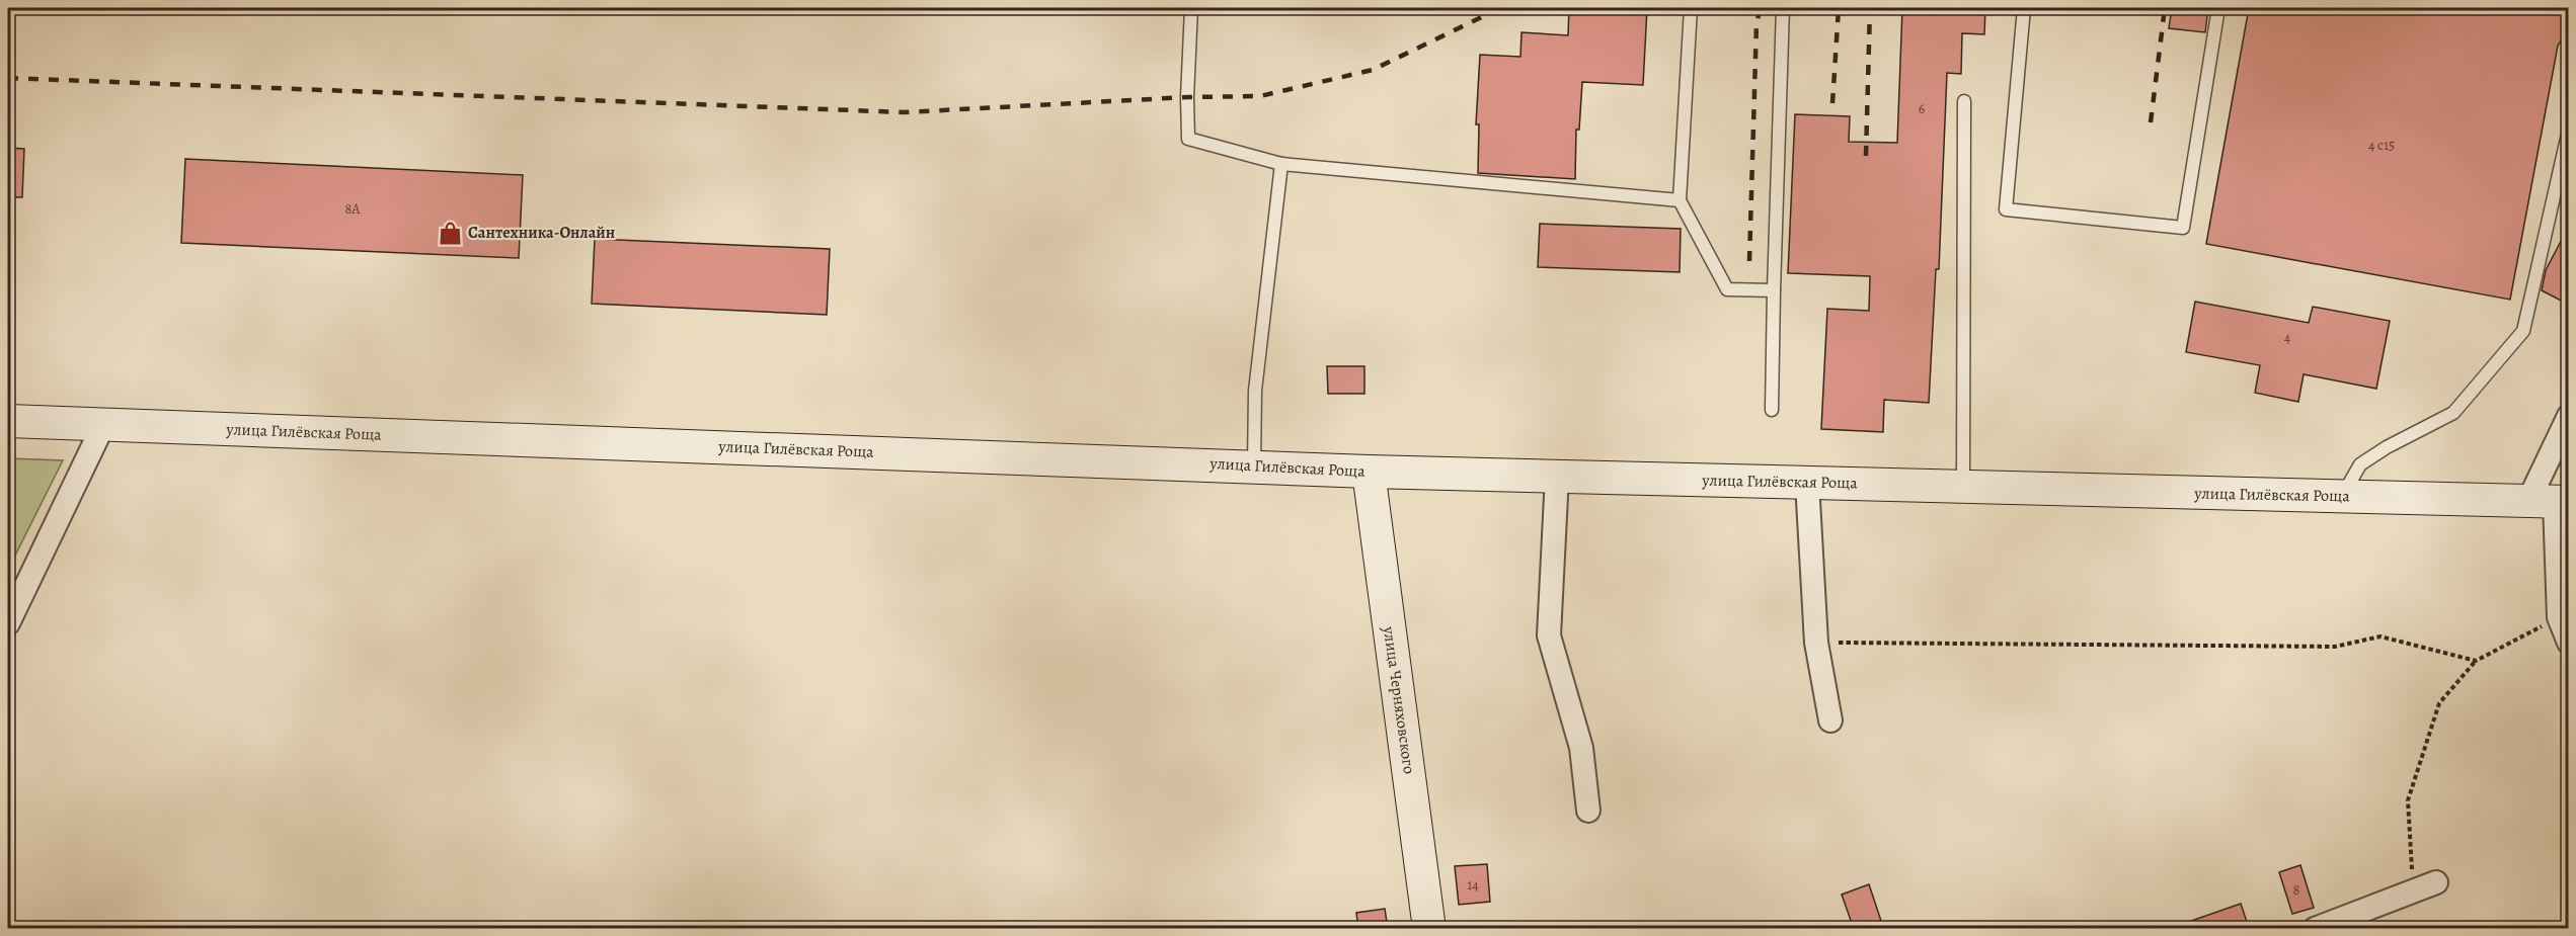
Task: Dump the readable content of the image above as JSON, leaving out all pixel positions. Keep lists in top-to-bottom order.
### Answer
{
  "streets": {
    "street": ["улица Гилёвская Роща", "улица Черняховского"]
  },
  "crossings": [
    ["улица Гилёвская Роща", "улица Черняховского"]
  ],
  "places": {
    "shop": ["Сантехника-Онлайн"]
  },
  "house_numbers": [
    "6",
    "4 с15",
    "8А",
    "4",
    "14",
    "8"
  ]
}
